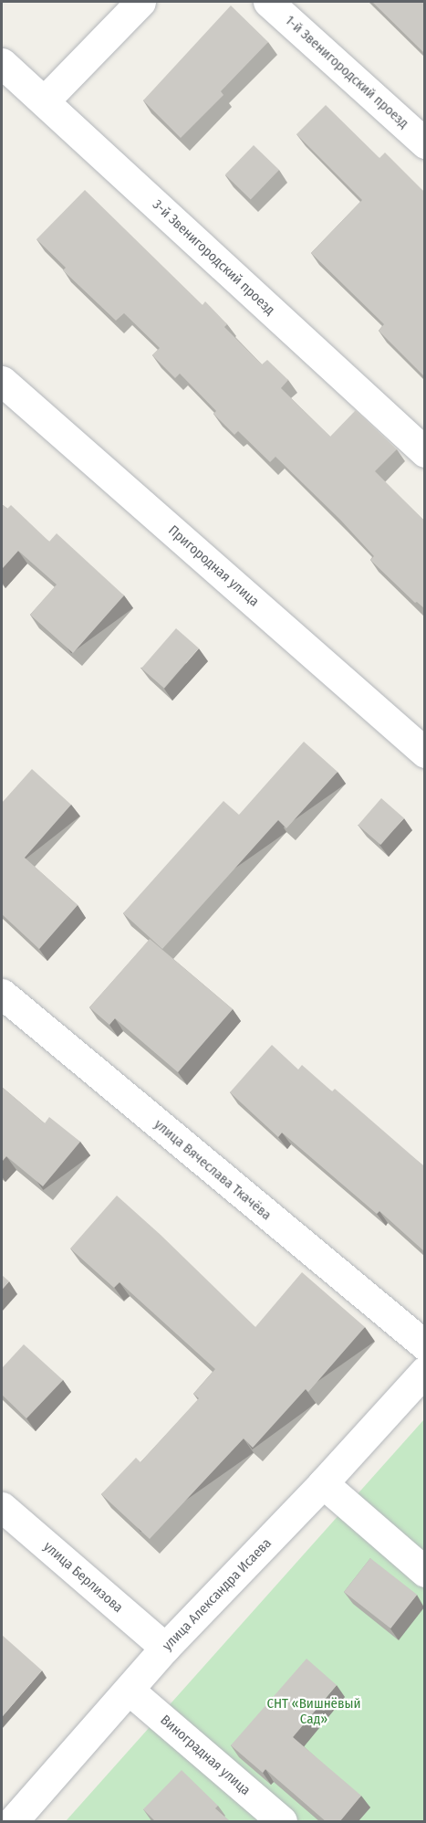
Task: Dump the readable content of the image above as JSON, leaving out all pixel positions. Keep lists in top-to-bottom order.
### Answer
{
  "streets": {
    "street": [
      "1-й Звенигородский проезд",
      "3-й Звенигородский проезд",
      "Пригородная улица",
      "улица Вячеслава Ткачёва",
      "улица Берлизова",
      "улица Александра Исаева",
      "Виноградная улица"
    ]
  },
  "crossings": [
    ["улица Берлизова", "улица Александра Исаева"],
    ["улица Александра Исаева", "Виноградная улица"]
  ],
  "parks": ["СНТ «Вишнёвый Cад»"]
}
